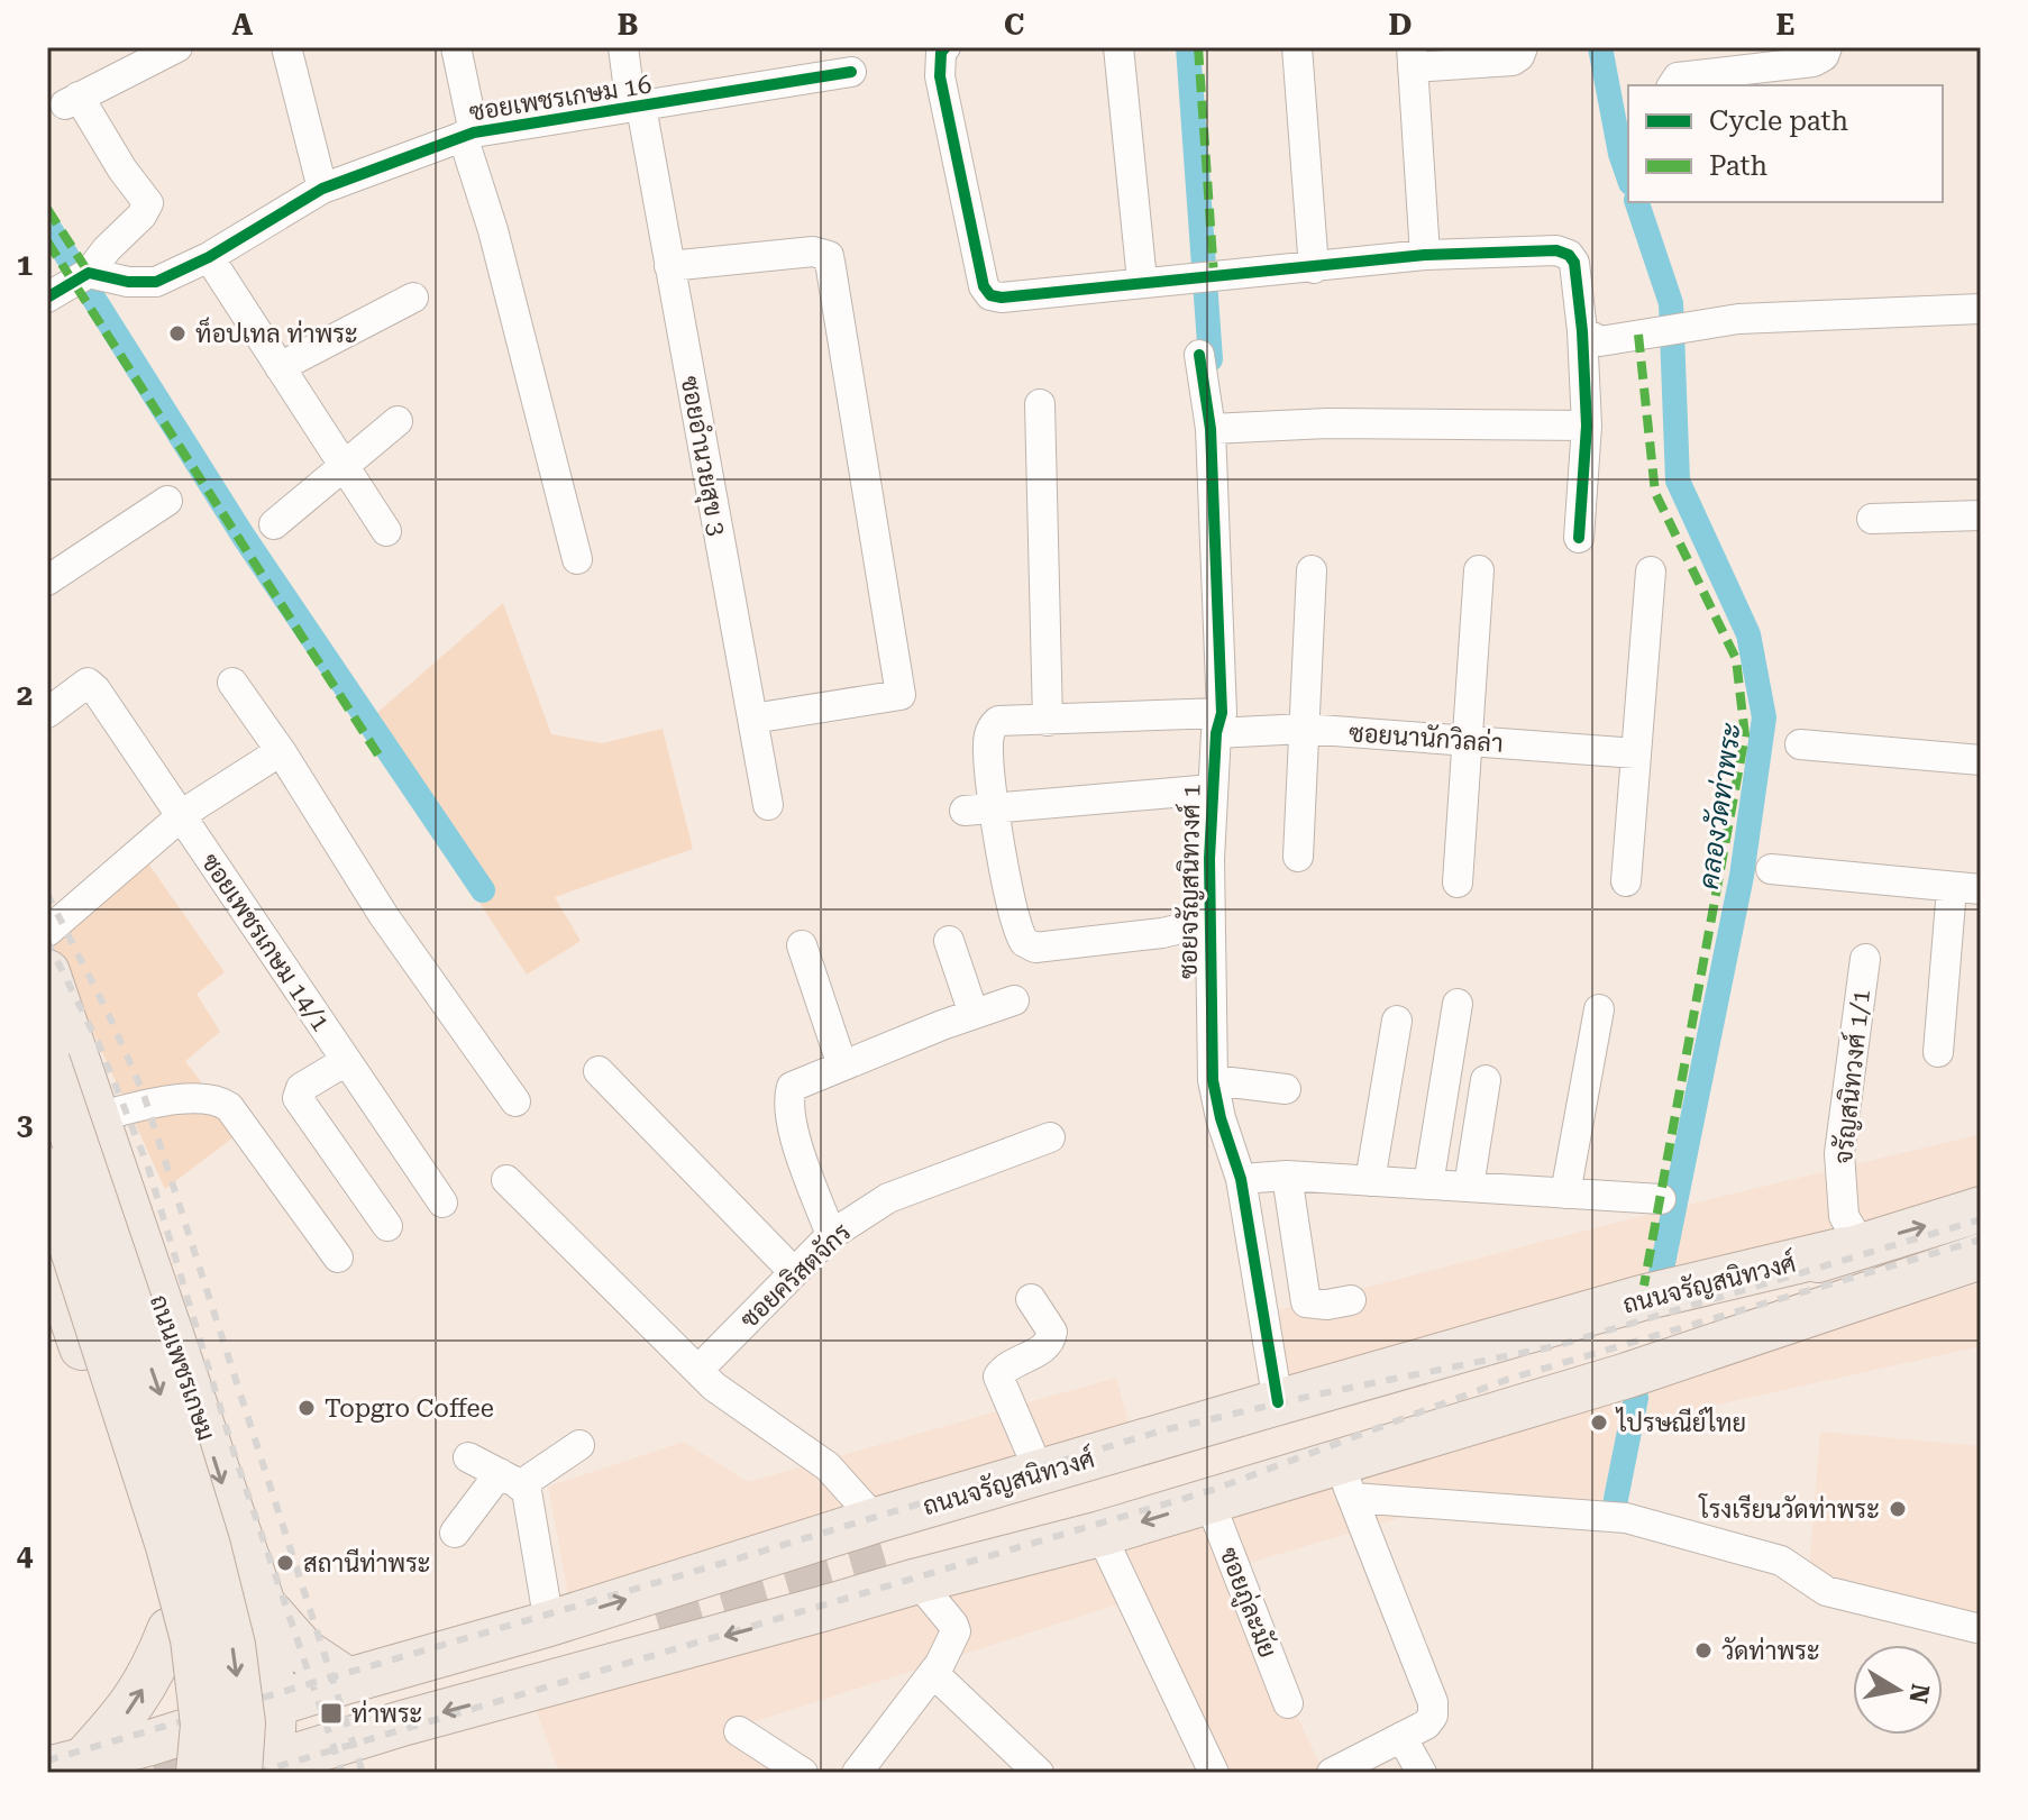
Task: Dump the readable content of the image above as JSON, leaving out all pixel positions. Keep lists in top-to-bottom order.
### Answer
{
  "streets": {
    "main road": ["ถนนจรัญสนิทวงศ์", "ถนนเพชรเกษม"],
    "street": [
      "ซอยเพชรเกษม 16",
      "ซอยอำนวยสุข 3",
      "ซอยนานักวิลล่า",
      "ซอยจรัญสนิทวงศ์ 1",
      "ซอยเพชรเกษม 14/1",
      "จรัญสนิทวงศ์ 1/1",
      "ซอยคริสตจักร",
      "ซอยภู่ละมัย"
    ]
  },
  "crossings": [
    ["ซอยเพชรเกษม 16", "ซอยอำนวยสุข 3"],
    ["ซอยนานักวิลล่า", "ซอยจรัญสนิทวงศ์ 1"],
    ["ซอยจรัญสนิทวงศ์ 1", "ถนนจรัญสนิทวงศ์"],
    ["จรัญสนิทวงศ์ 1/1", "ถนนจรัญสนิทวงศ์"],
    ["ถนนจรัญสนิทวงศ์", "ถนนเพชรเกษม"],
    ["ถนนจรัญสนิทวงศ์", "ซอยภู่ละมัย"]
  ],
  "water": ["คลองวัดท่าพระ"],
  "places": {
    "other": [
      "ท็อปเทล ท่าพระ",
      "Topgro Coffee",
      "ไปรษณีย์ไทย",
      "โรงเรียนวัดท่าพระ",
      "สถานีท่าพระ",
      "วัดท่าพระ"
    ],
    "transit": ["ท่าพระ"]
  },
  "legend": ["Cycle path", "Path"],
  "north": "right",
  "grid": {
    "columns": [
      "A",
      "B",
      "C",
      "D",
      "E"
    ],
    "rows": [
      "1",
      "2",
      "3",
      "4"
    ]
  }
}
